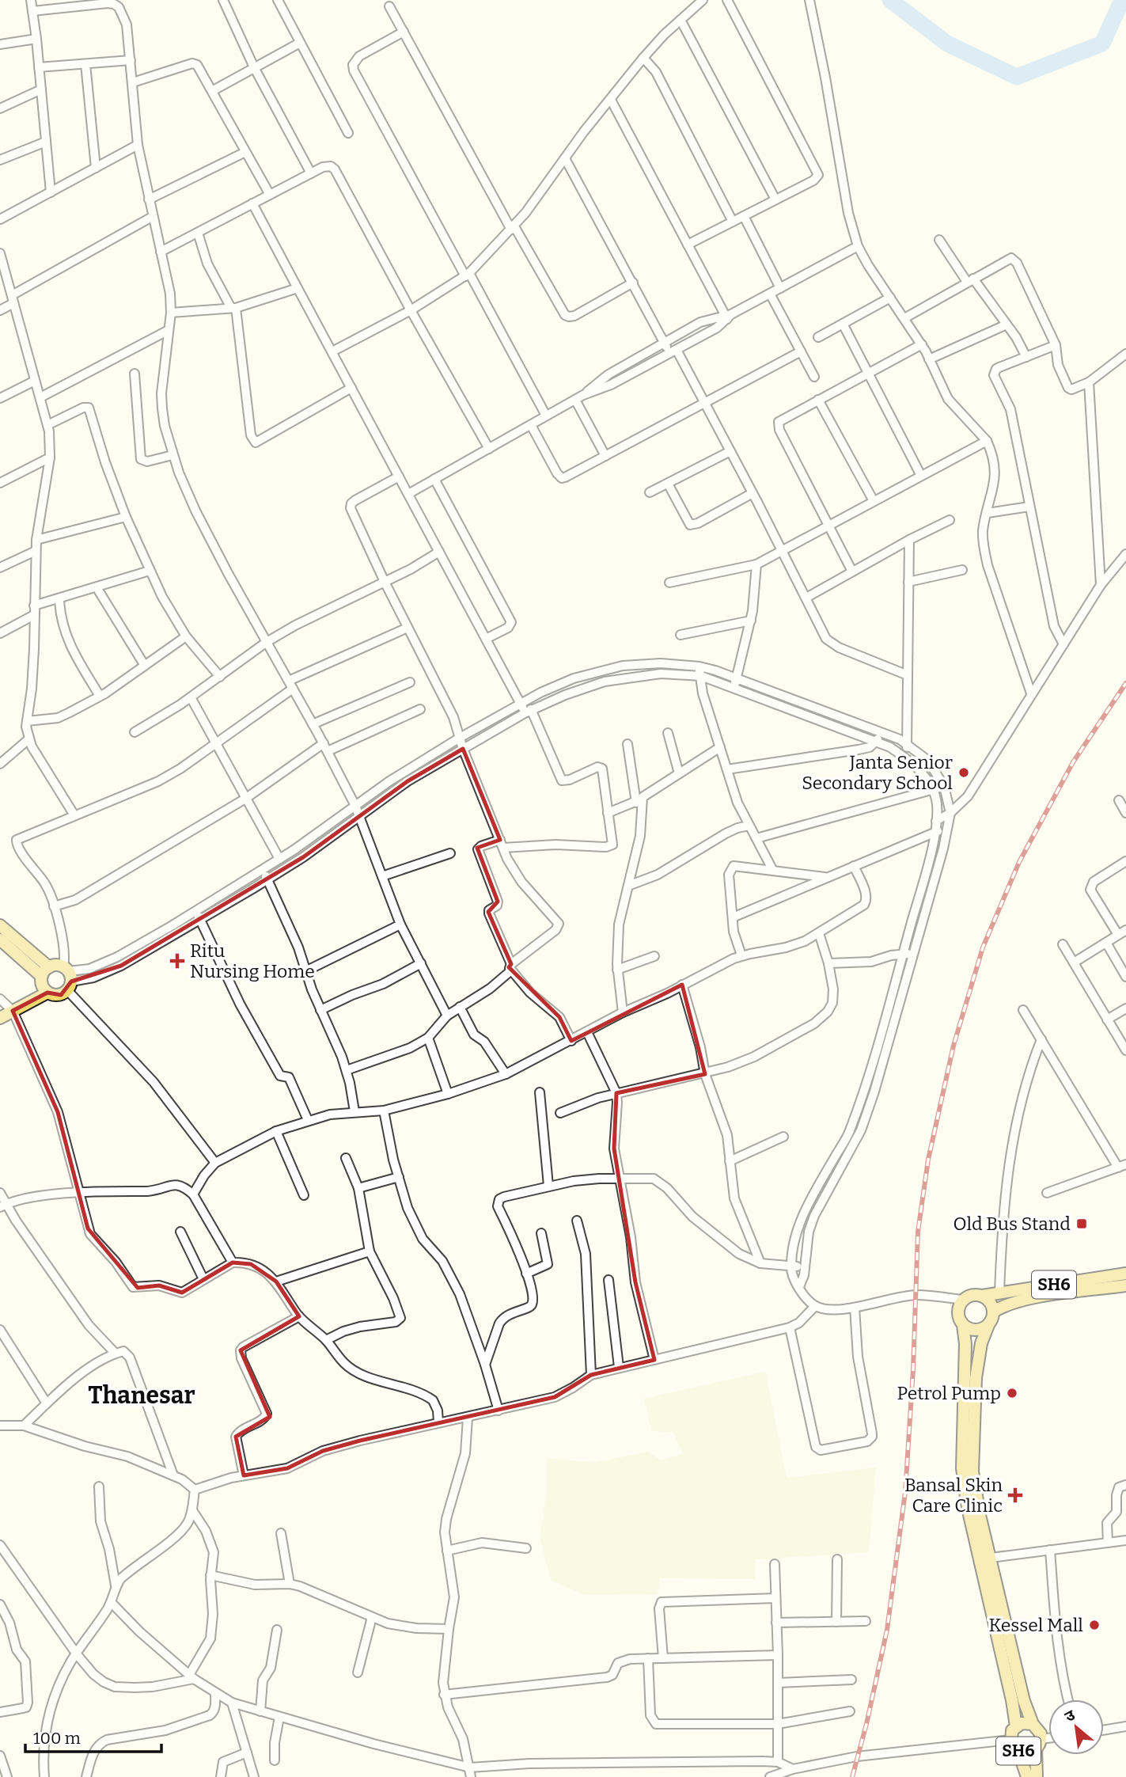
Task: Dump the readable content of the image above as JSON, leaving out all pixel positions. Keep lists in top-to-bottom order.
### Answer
{
  "streets": {
    "main road": ["SH6"]
  },
  "districts": ["Thanesar"],
  "places": {
    "other": ["Janta Senior Secondary School", "Petrol Pump", "Kessel Mall"],
    "health": ["Ritu Nursing Home", "Bansal Skin Care Clinic"],
    "transit": ["Old Bus Stand"]
  },
  "scale_bar": "100 m",
  "north": "top left"
}
